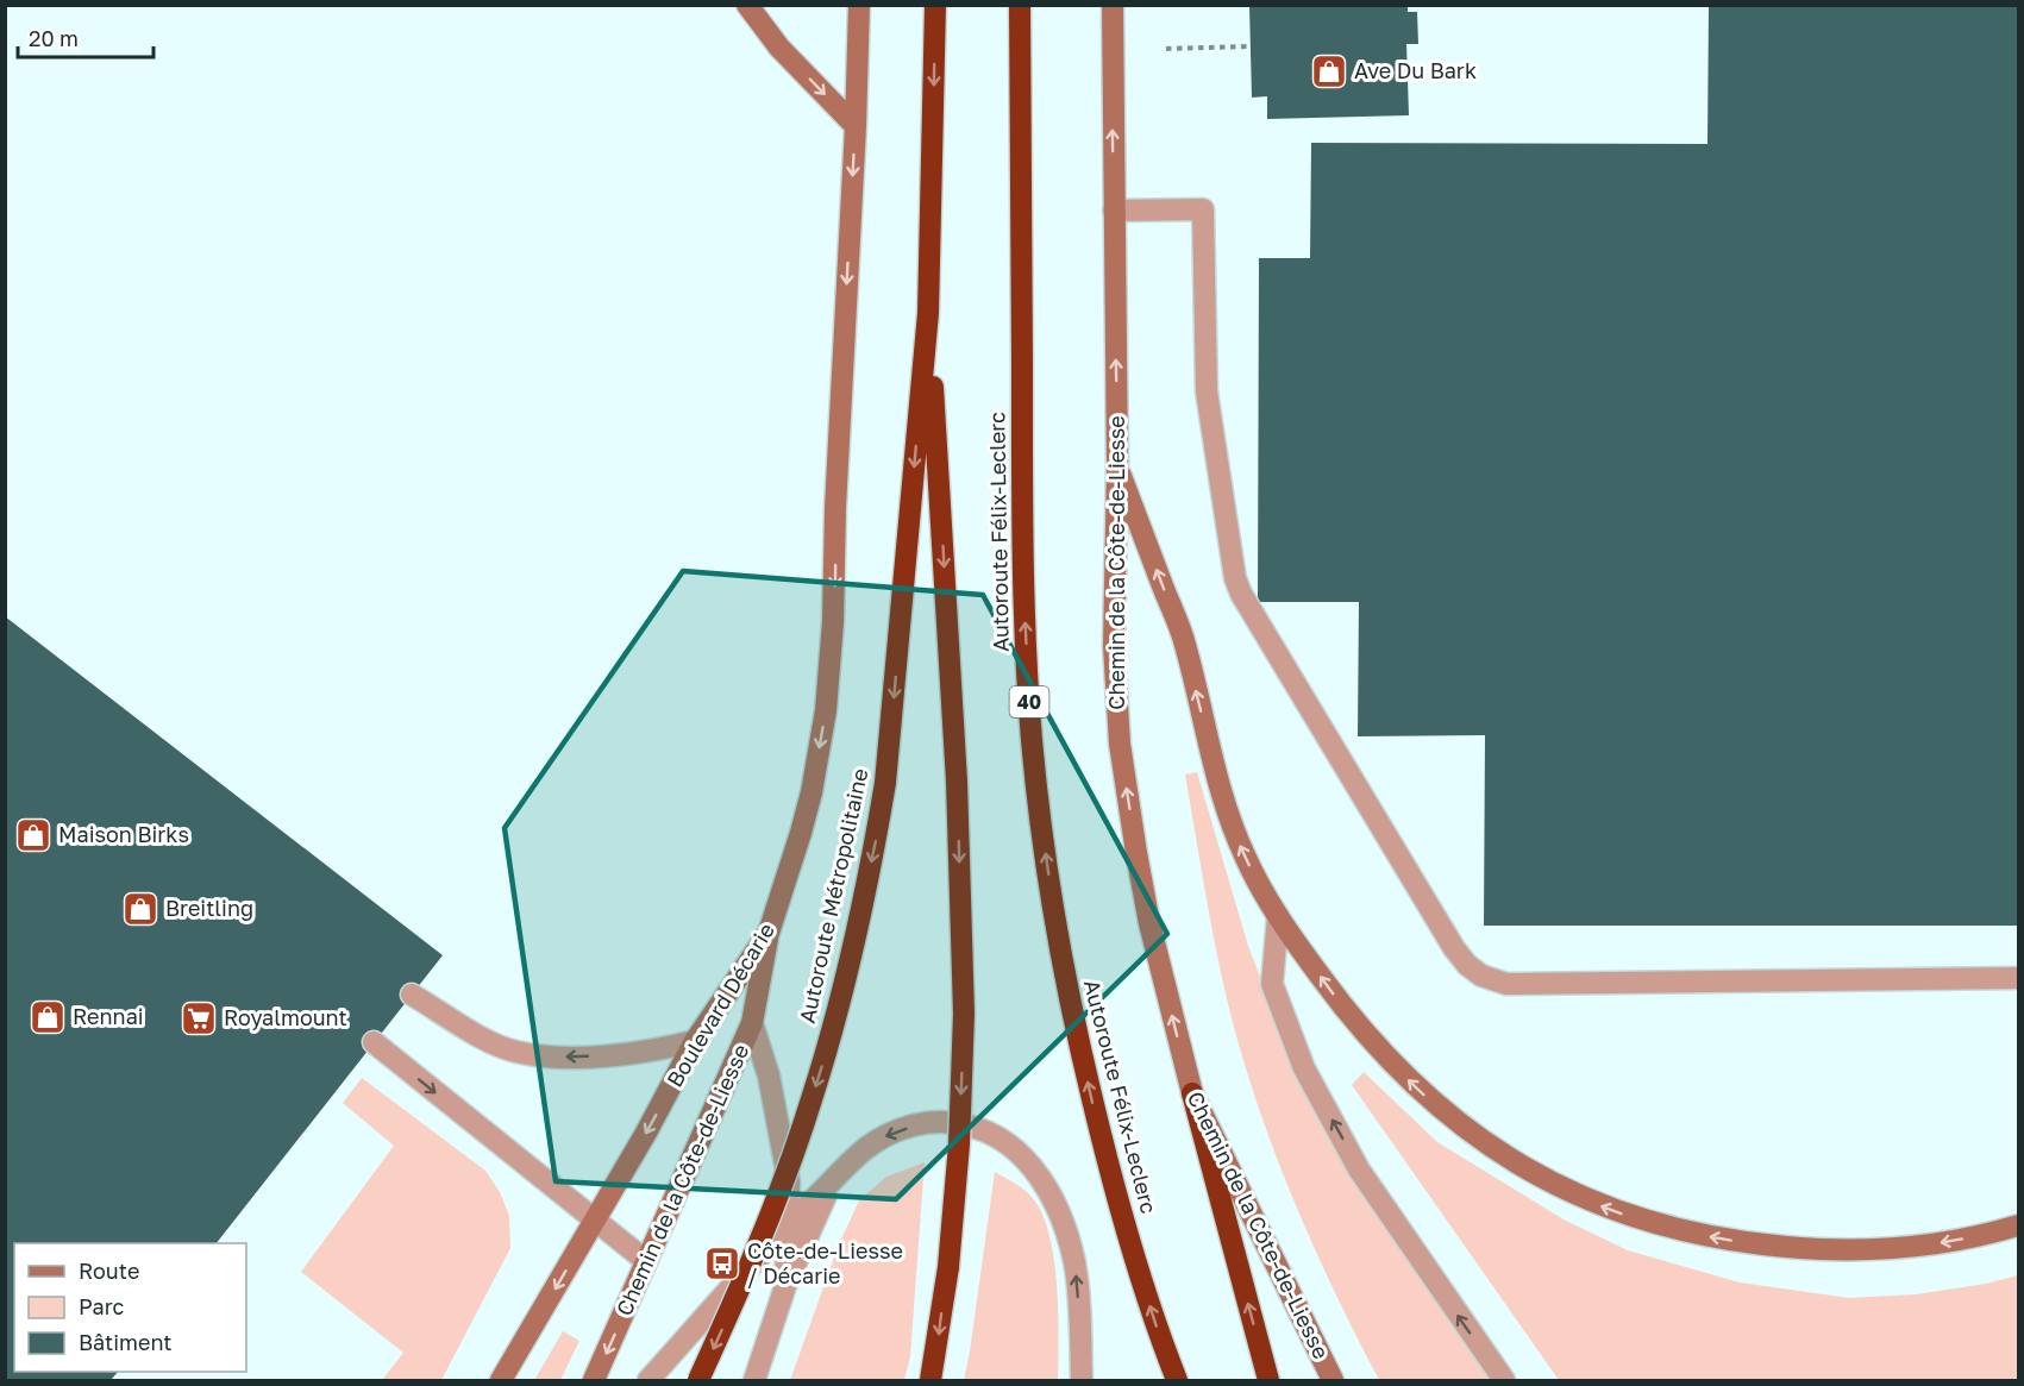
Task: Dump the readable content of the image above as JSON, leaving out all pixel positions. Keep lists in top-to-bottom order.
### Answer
{
  "streets": {
    "highway": ["Autoroute Félix-Leclerc", "40", "Autoroute Métropolitaine"],
    "main road": ["Chemin de la Côte-de-Liesse", "Boulevard Décarie"]
  },
  "crossings": [
    ["Chemin de la Côte-de-Liesse", "Boulevard Décarie"]
  ],
  "one_way": ["Boulevard Décarie"],
  "places": {
    "shop": [
      "Ave Du Bark",
      "Maison Birks",
      "Breitling",
      "Rennai"
    ],
    "supermarket": ["Royalmount"],
    "bus stop": ["Côte-de-Liesse / Décarie"]
  },
  "legend": ["Route", "Parc", "Bâtiment"],
  "scale_bar": "20 m"
}
